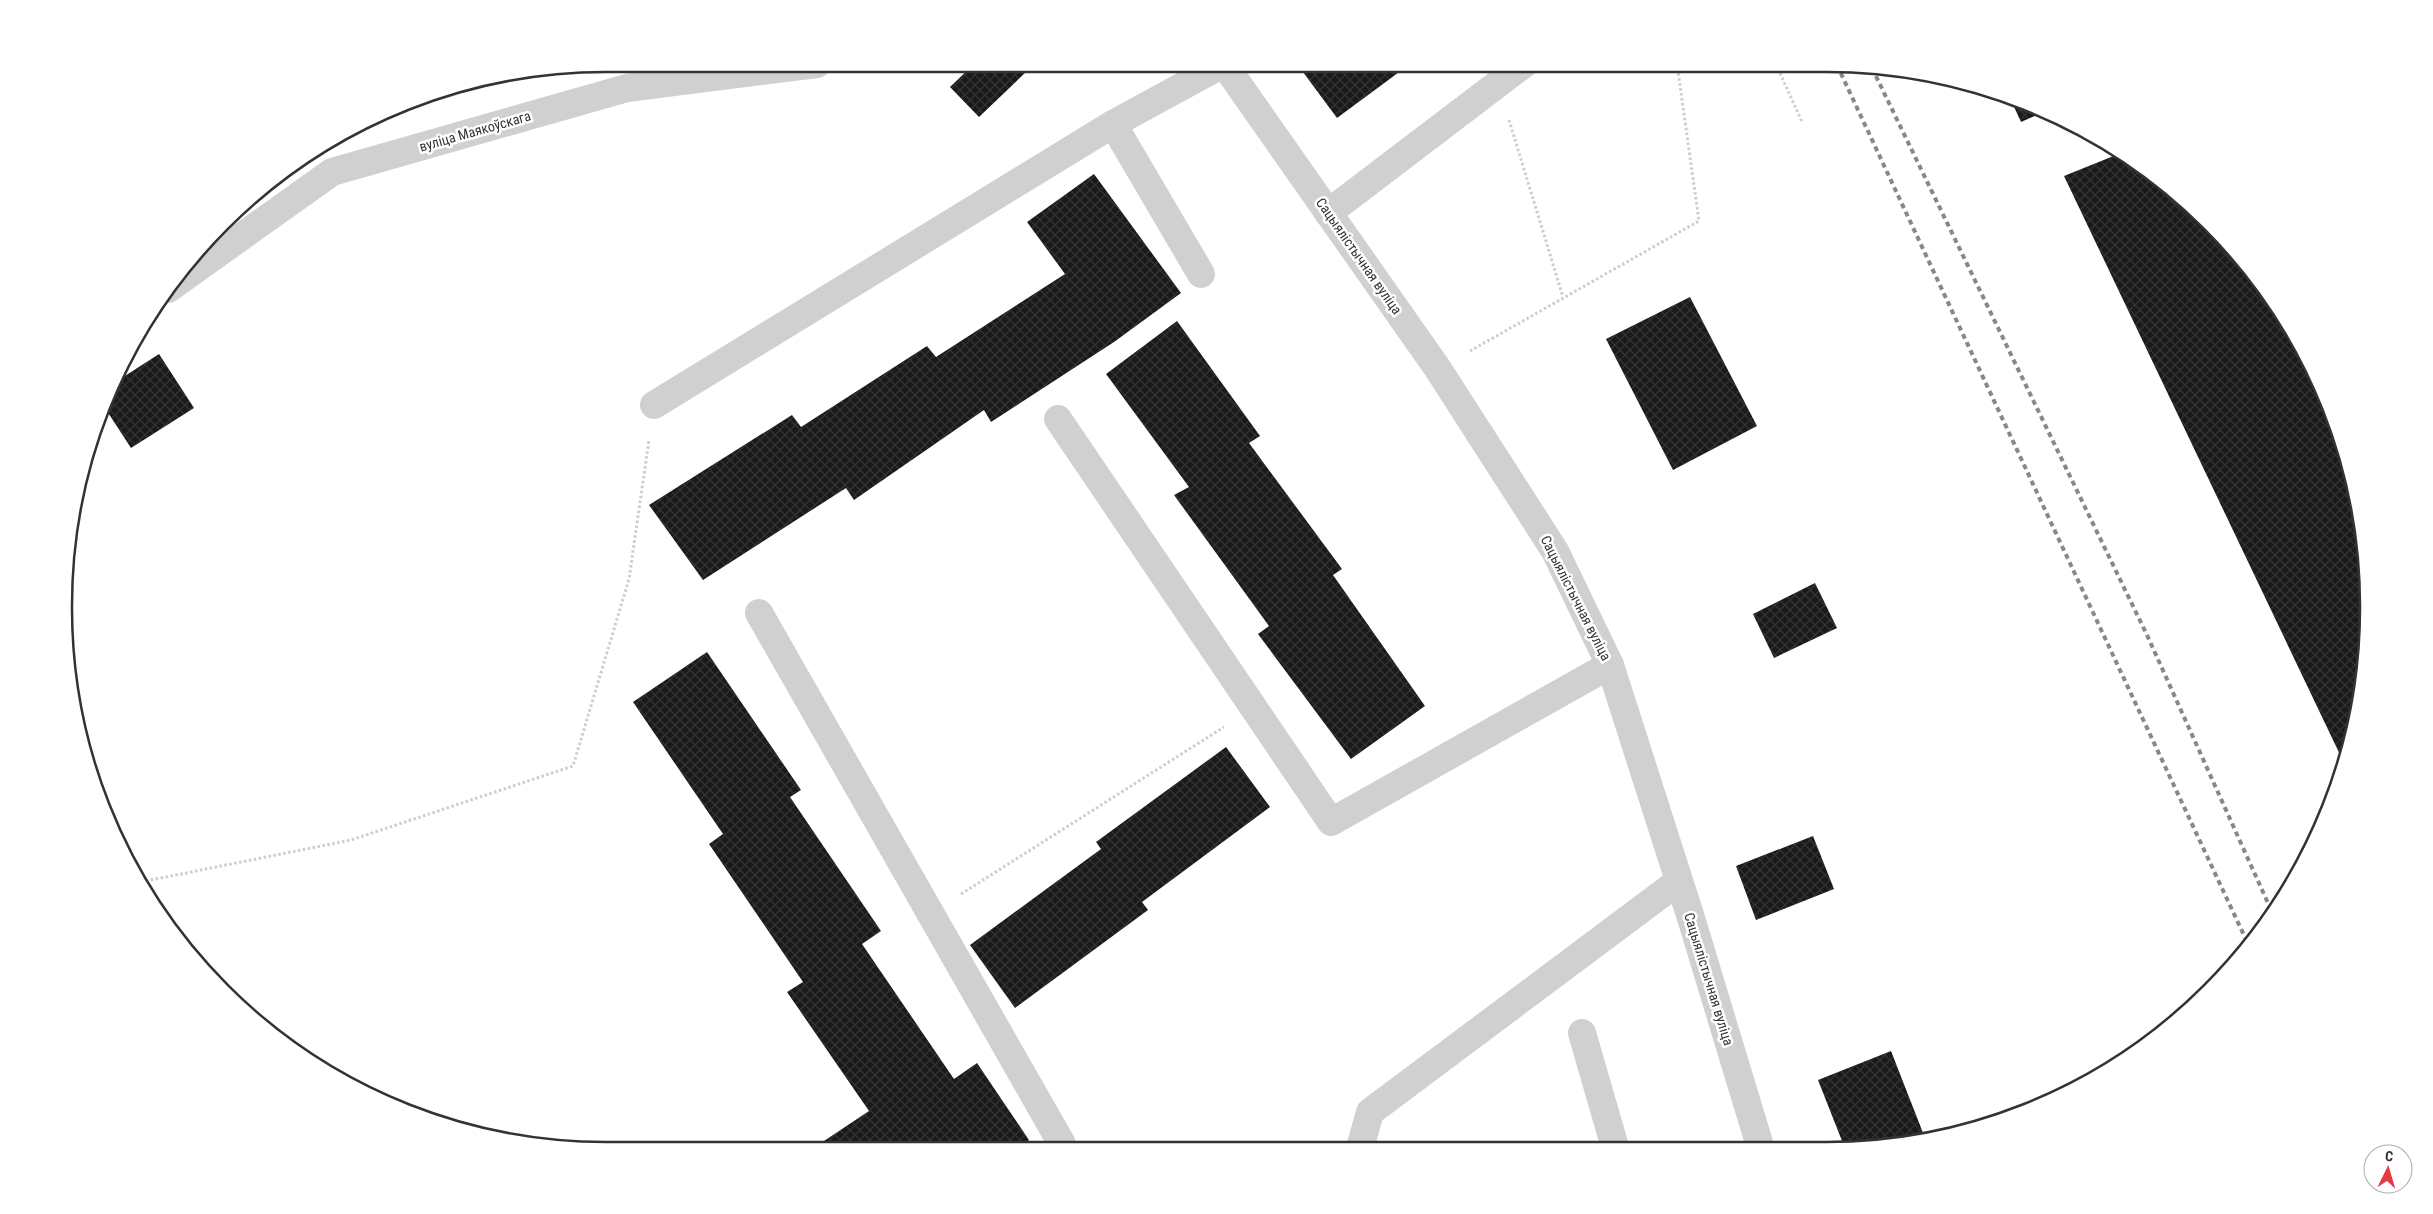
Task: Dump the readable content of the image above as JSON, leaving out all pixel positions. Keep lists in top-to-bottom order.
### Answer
{
  "streets": {
    "street": ["вуліца Маякоўскага", "Сацыялістычная вуліца"]
  },
  "north": "top"
}
